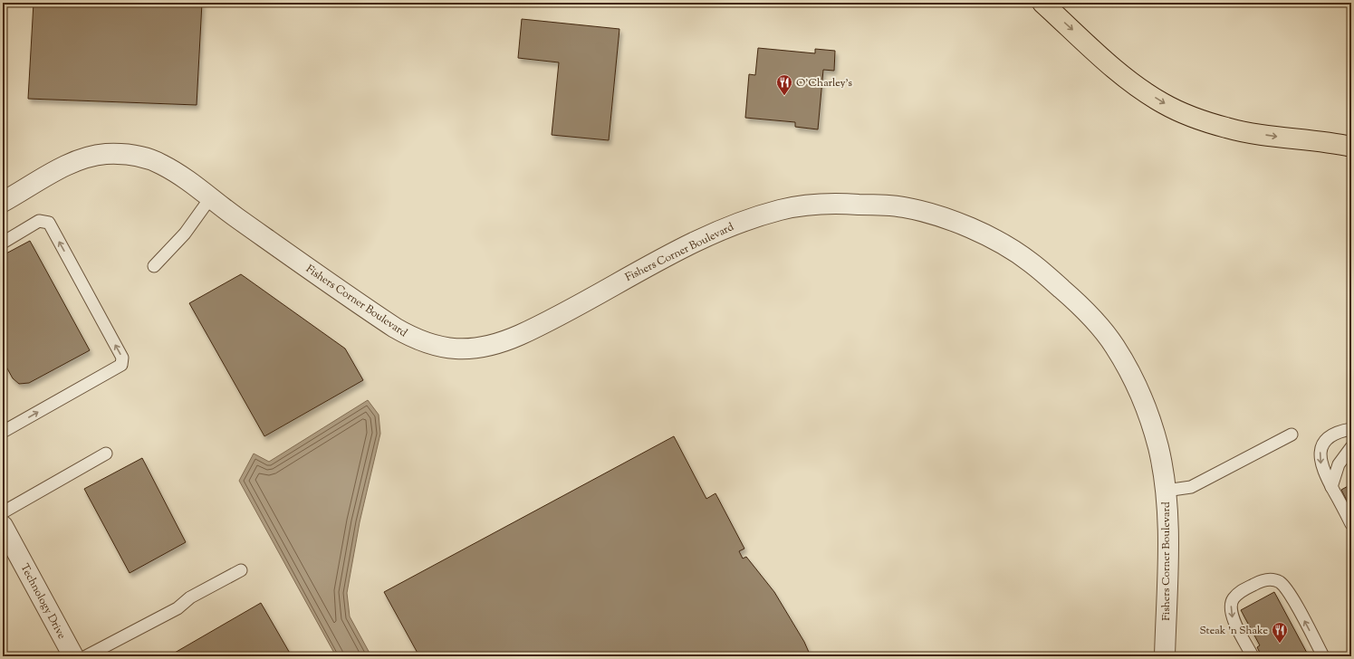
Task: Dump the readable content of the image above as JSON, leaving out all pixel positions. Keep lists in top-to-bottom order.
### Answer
{
  "streets": {
    "street": ["Fishers Corner Boulevard", "Technology Drive"]
  },
  "places": {
    "restaurant": ["O'Charley's", "Steak 'n Shake"]
  }
}
